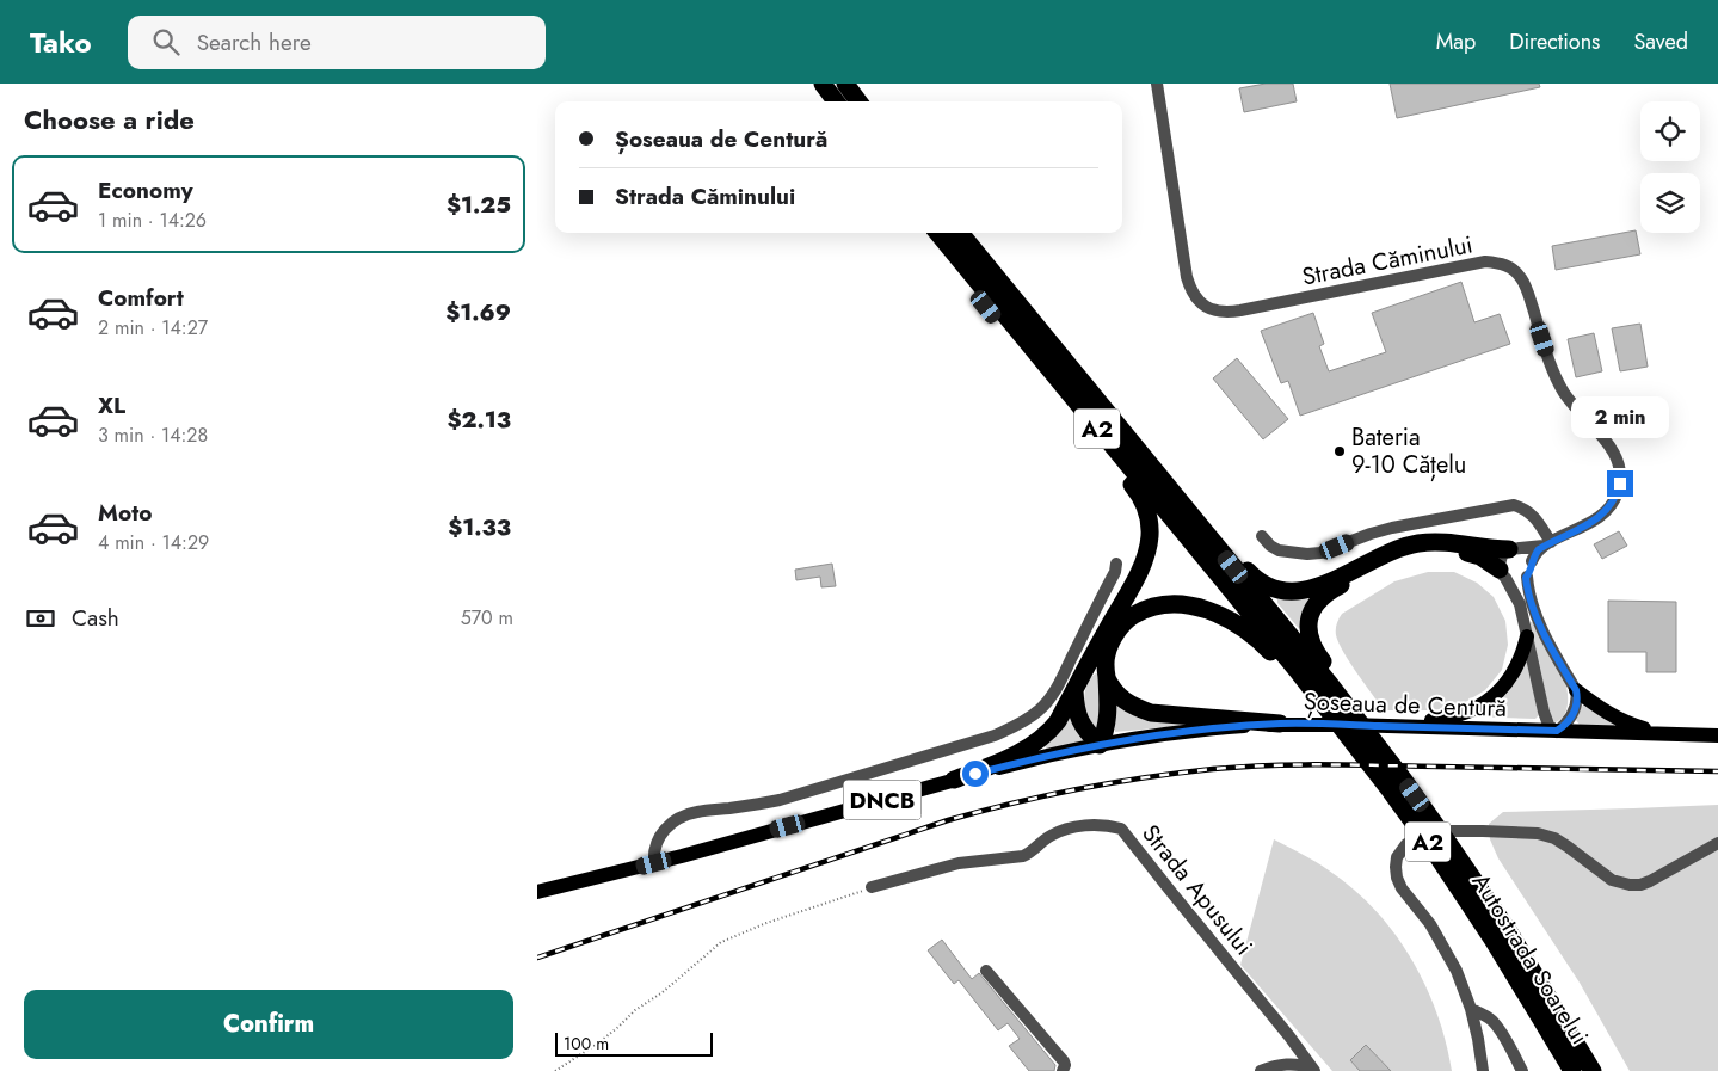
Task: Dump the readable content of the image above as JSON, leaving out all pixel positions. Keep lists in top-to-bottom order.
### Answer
{
  "streets": {
    "highway": ["A2", "Autostrada Soarelui"],
    "main road": ["Șoseaua de Centură", "DNCB"],
    "street": ["Strada Căminului", "Strada Apusului"]
  },
  "places": ["Bateria 9-10 Cățelu"],
  "scale_bar": "100 m",
  "page": {
    "header": "Tako",
    "search": "Search here",
    "nav": ["Map", "Directions", "Saved"],
    "heading": "Choose a ride",
    "banner": ["Șoseaua de Centură", "Strada Căminului"],
    "list": [
      {
        "name": "Economy",
        "note": "1 min · 14:26",
        "value": "$1.25"
      },
      {
        "name": "Comfort",
        "note": "2 min · 14:27",
        "value": "$1.69"
      },
      {
        "name": "XL",
        "note": "3 min · 14:28",
        "value": "$2.13"
      },
      {
        "name": "Moto",
        "note": "4 min · 14:29",
        "value": "$1.33"
      }
    ],
    "bubble": "2 min",
    "pay": ["Cash", "570 m"],
    "buttons": "Confirm",
    "scale": "100 m"
  }
}
